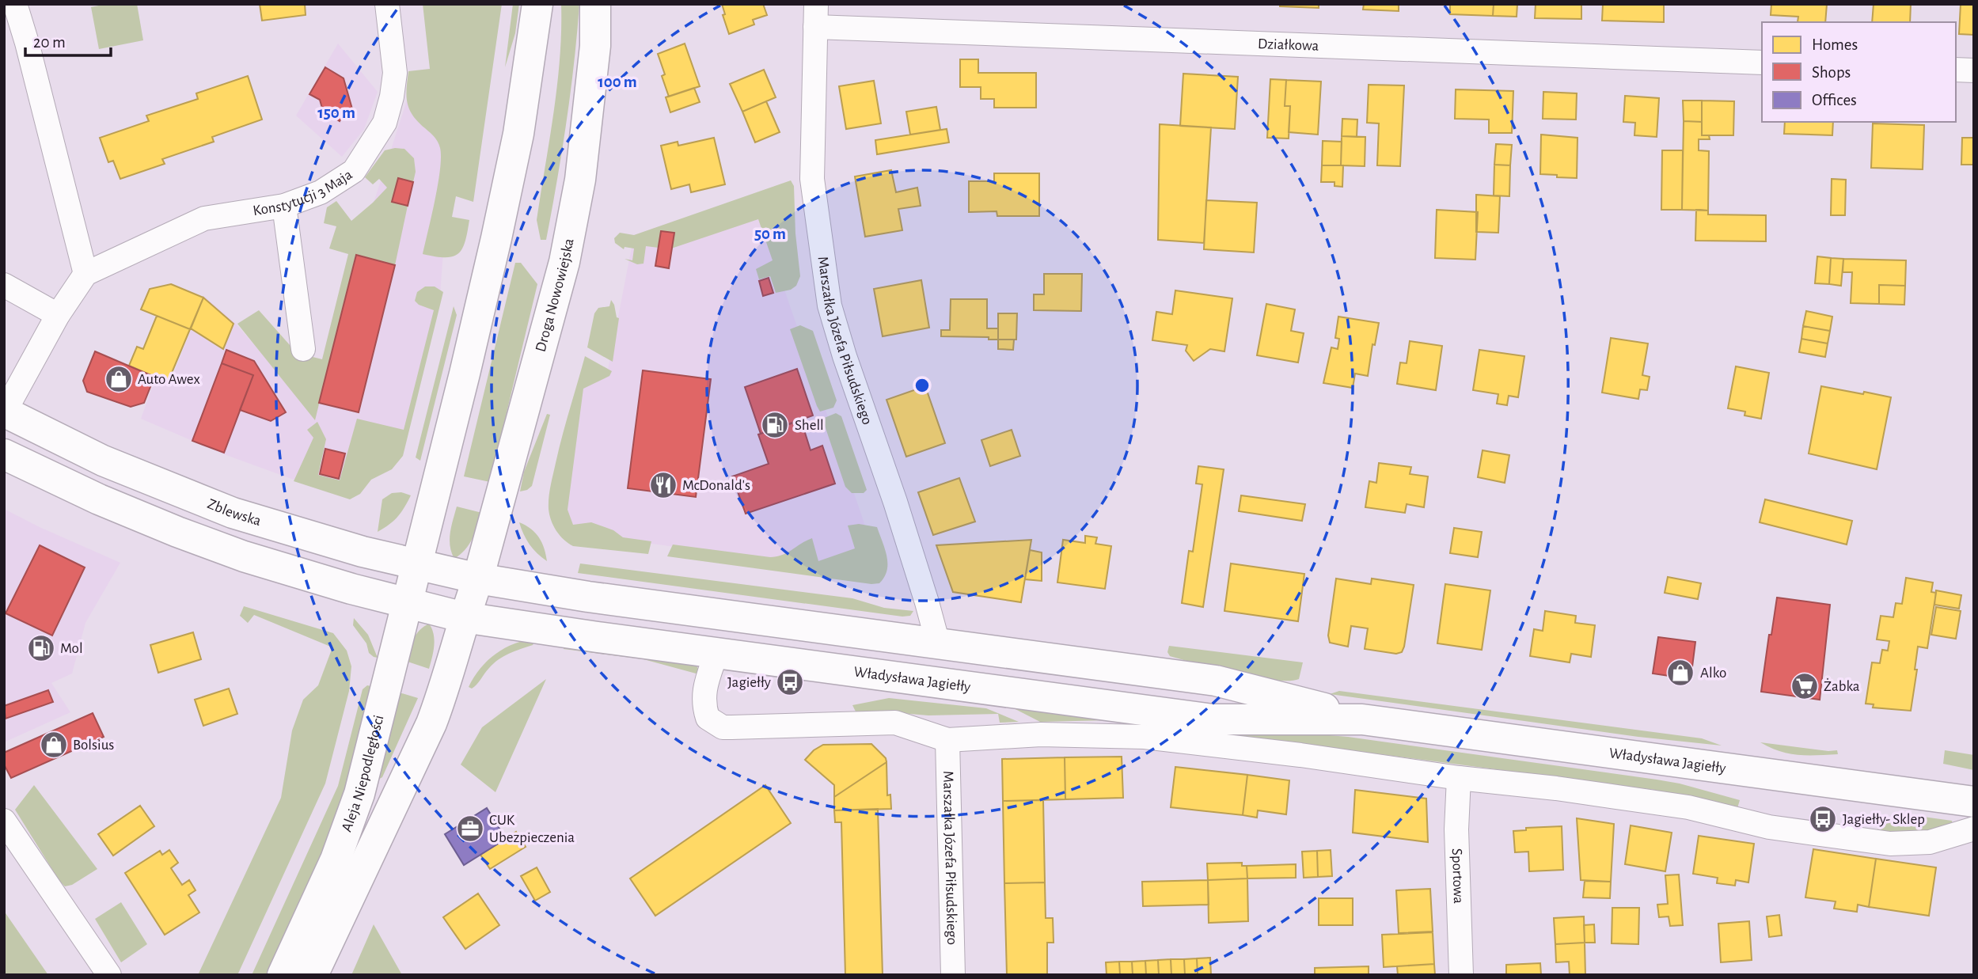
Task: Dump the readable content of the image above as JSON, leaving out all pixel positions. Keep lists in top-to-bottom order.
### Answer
{
  "streets": {
    "main road": [
      "Droga Nowowiejska",
      "Zblewska",
      "Władysława Jagiełły",
      "Aleja Niepodległości"
    ],
    "street": [
      "Działkowa",
      "Konstytucji 3 Maja",
      "Marszałka Józefa Piłsudskiego",
      "Sportowa"
    ]
  },
  "crossings": [
    ["Działkowa", "Marszałka Józefa Piłsudskiego"],
    ["Droga Nowowiejska", "Zblewska"],
    ["Droga Nowowiejska", "Władysława Jagiełły"],
    ["Marszałka Józefa Piłsudskiego", "Władysława Jagiełły"],
    ["Zblewska", "Władysława Jagiełły"],
    ["Zblewska", "Aleja Niepodległości"]
  ],
  "places": {
    "shop": ["Auto Awex", "Alko", "Bolsius"],
    "fuel station": ["Shell", "Mol"],
    "restaurant": ["McDonald's"],
    "bus stop": ["Jagiełły", "Jagiełły- Sklep"],
    "supermarket": ["Żabka"],
    "office": ["CUK Ubezpieczenia"]
  },
  "legend": ["Homes", "Shops", "Offices"],
  "scale_bar": "20 m",
  "rings": ["100 m", "150 m", "50 m"]
}
